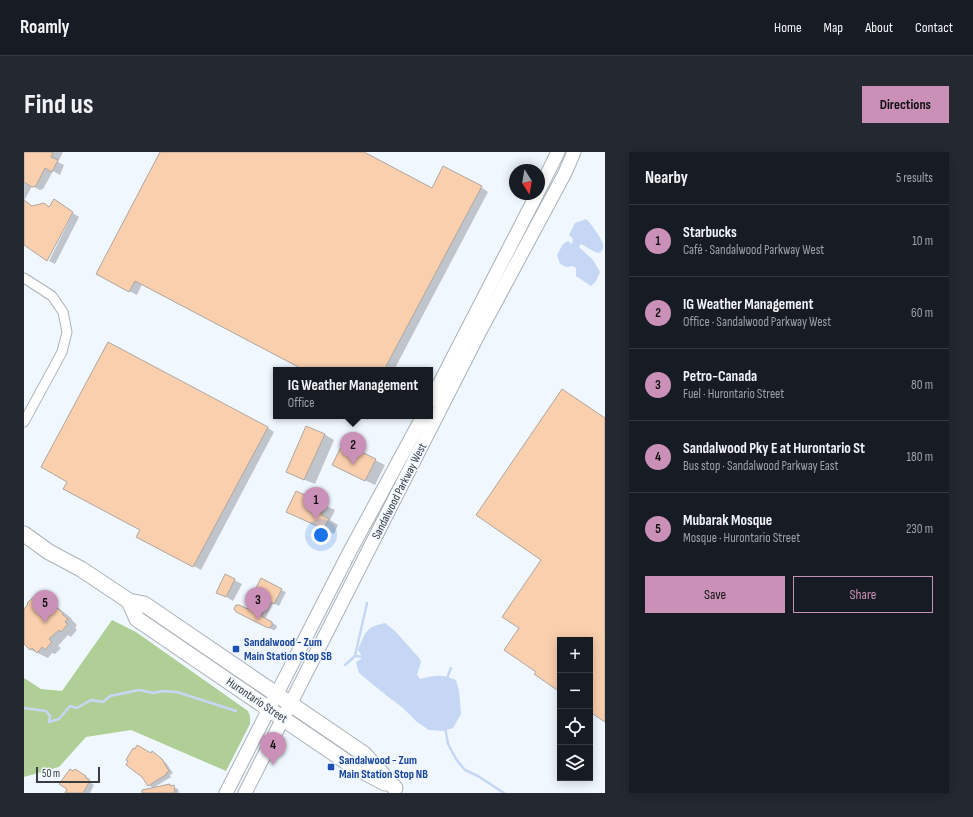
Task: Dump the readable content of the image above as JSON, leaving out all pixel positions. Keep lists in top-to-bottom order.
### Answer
{
  "streets": {
    "main road": ["Sandalwood Parkway West", "Hurontario Street"]
  },
  "crossings": [
    ["Sandalwood Parkway West", "Hurontario Street"]
  ],
  "places": {
    "transit": ["Sandalwood - Zum Main Station Stop SB", "Sandalwood - Zum Main Station Stop NB"]
  },
  "scale_bar": "50 m",
  "north": "bottom",
  "page": {
    "header": "Roamly",
    "nav": [
      "Home",
      "Map",
      "About",
      "Contact"
    ],
    "buttons": [
      "Directions",
      ["Save", "Share"]
    ],
    "title": "Find us",
    "heading": ["Nearby", "5 results"],
    "list": [
      {
        "mark": "1",
        "name": "Starbucks",
        "note": "Café · Sandalwood Parkway West",
        "value": "10 m"
      },
      {
        "mark": "2",
        "name": "IG Weather Management",
        "note": "Office · Sandalwood Parkway West",
        "value": "60 m"
      },
      {
        "mark": "3",
        "name": "Petro-Canada",
        "note": "Fuel · Hurontario Street",
        "value": "80 m"
      },
      {
        "mark": "4",
        "name": "Sandalwood Pky E at Hurontario St",
        "note": "Bus stop · Sandalwood Parkway East",
        "value": "180 m"
      },
      {
        "mark": "5",
        "name": "Mubarak Mosque",
        "note": "Mosque · Hurontario Street",
        "value": "230 m"
      }
    ],
    "popup": ["IG Weather Management", "Office"],
    "pins": [
      "2",
      "1",
      "3",
      "5",
      "4"
    ],
    "map_buttons": ["+", "−"],
    "scale": "50 m"
  }
}
